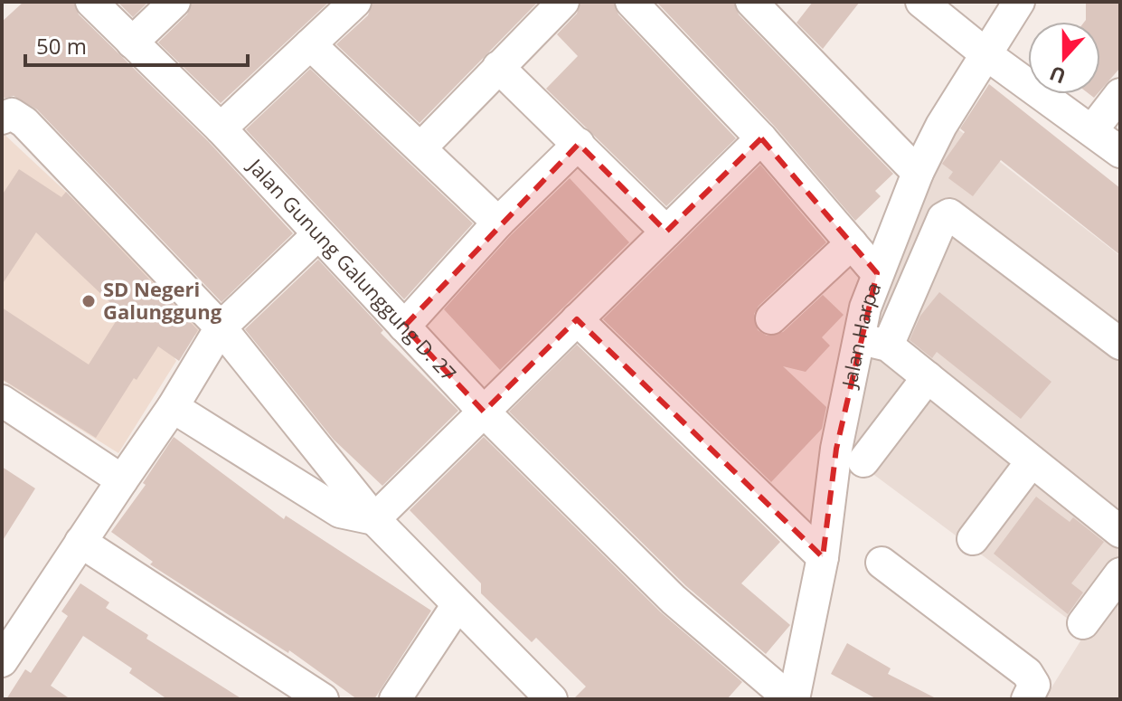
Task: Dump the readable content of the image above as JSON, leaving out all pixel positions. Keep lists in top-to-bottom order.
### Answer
{
  "streets": {
    "street": ["Jalan Gunung Galunggung D. 27", "Jalan Harpa"]
  },
  "crossings": [
    ["Jalan Gunung Galunggung D. 27", "Jalan Harpa"]
  ],
  "places": ["SD Negeri Galunggung"],
  "scale_bar": "50 m",
  "north": "bottom"
}
